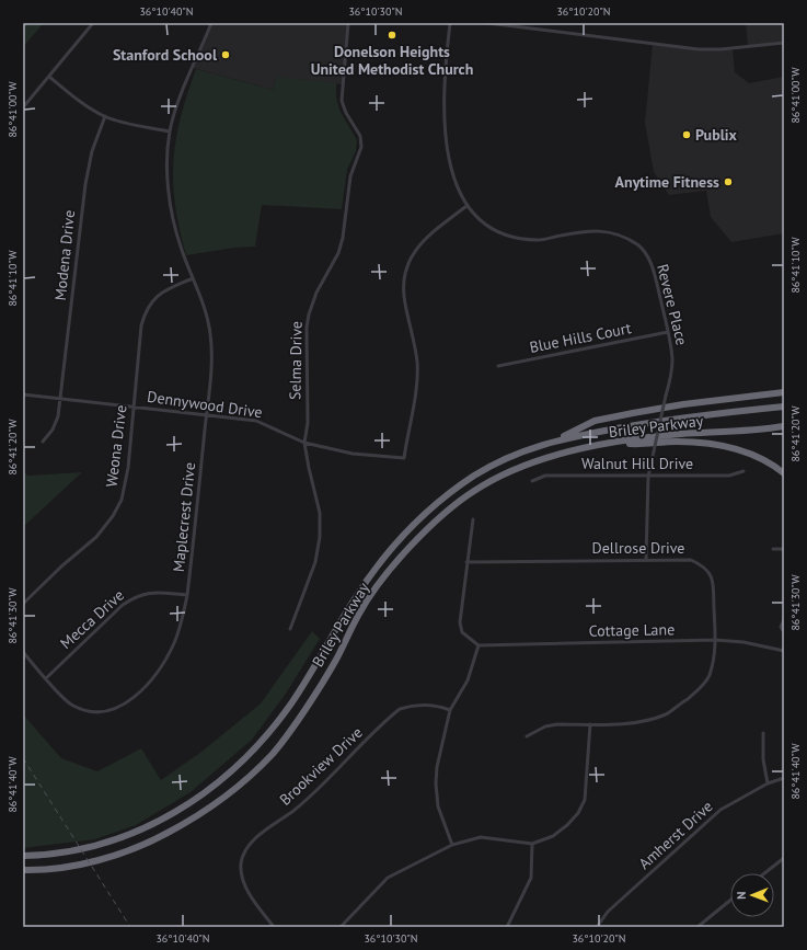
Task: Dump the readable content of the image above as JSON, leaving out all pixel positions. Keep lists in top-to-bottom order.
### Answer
{
  "streets": {
    "highway": ["Briley Parkway"],
    "street": [
      "Modena Drive",
      "Revere Place",
      "Blue Hills Court",
      "Selma Drive",
      "Dennywood Drive",
      "Weona Drive",
      "Walnut Hill Drive",
      "Maplecrest Drive",
      "Dellrose Drive",
      "Mecca Drive",
      "Cottage Lane",
      "Brookview Drive",
      "Amherst Drive"
    ]
  },
  "crossings": [
    ["Modena Drive", "Dennywood Drive"],
    ["Revere Place", "Blue Hills Court"],
    ["Revere Place", "Dennywood Drive"],
    ["Revere Place", "Walnut Hill Drive"],
    ["Revere Place", "Dellrose Drive"],
    ["Selma Drive", "Dennywood Drive"],
    ["Dennywood Drive", "Weona Drive"],
    ["Dennywood Drive", "Maplecrest Drive"],
    ["Weona Drive", "Maplecrest Drive"],
    ["Maplecrest Drive", "Mecca Drive"],
    ["Dellrose Drive", "Cottage Lane"]
  ],
  "places": [
    "Donelson Heights United Methodist Church",
    "Stanford School",
    "Publix",
    "Anytime Fitness"
  ],
  "north": "left",
  "coordinates": [
    "36°10'40\"N",
    "36°10'30\"N",
    "36°10'20\"N",
    "86°41'00\"W",
    "86°41'10\"W",
    "86°41'20\"W",
    "86°41'30\"W",
    "86°41'40\"W"
  ]
}
